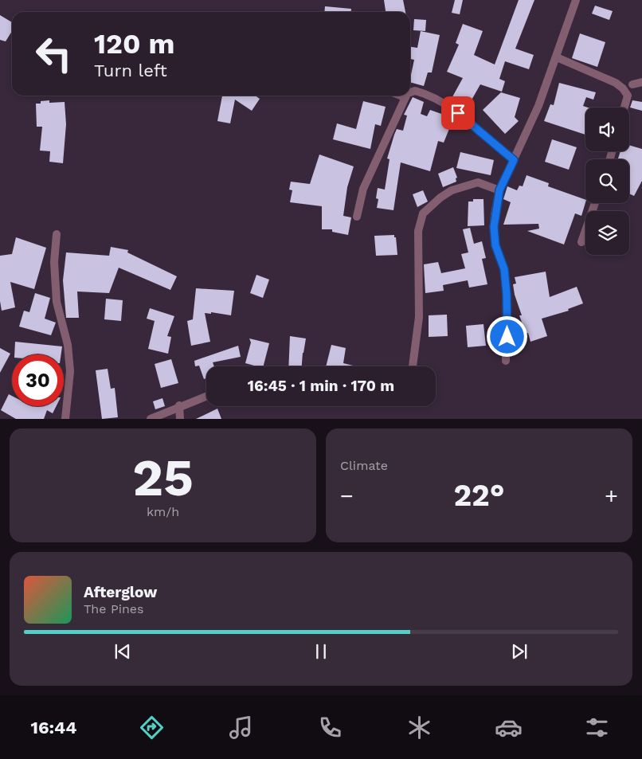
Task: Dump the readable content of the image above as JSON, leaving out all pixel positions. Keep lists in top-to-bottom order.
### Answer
{
  "page": {
    "turn": ["120 m", "Turn left"],
    "limit": "30",
    "trip": "16:45 · 1 min · 170 m",
    "tile": [
      ["25", "km/h"],
      "Climate"
    ],
    "heat": ["−", "22°", "+"],
    "song": ["Afterglow", "The Pines"],
    "tabs": "16:44"
  }
}
